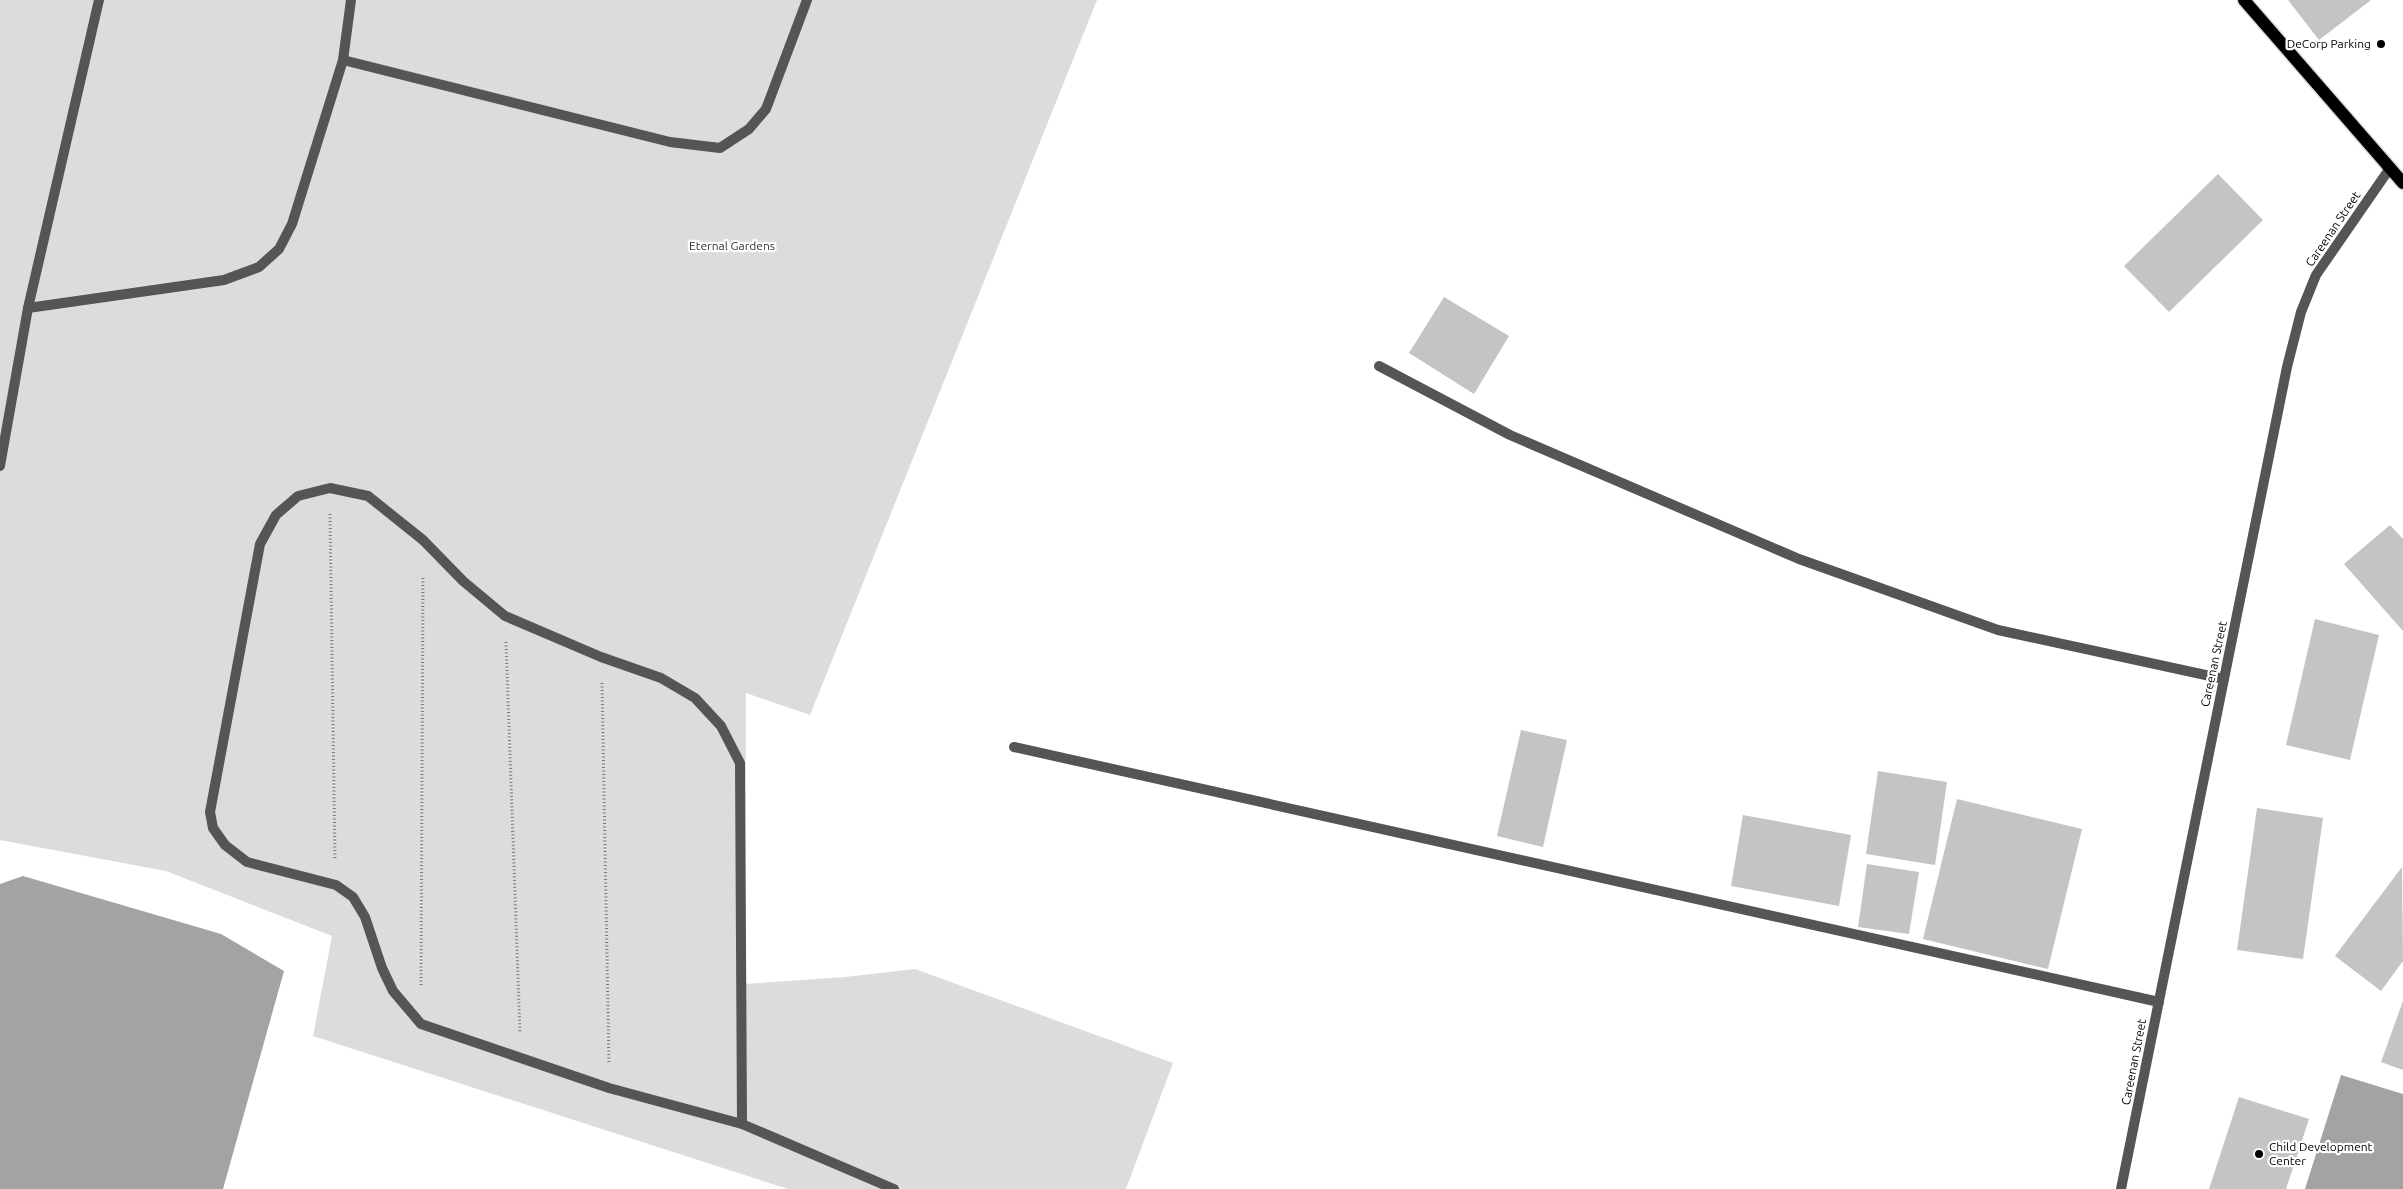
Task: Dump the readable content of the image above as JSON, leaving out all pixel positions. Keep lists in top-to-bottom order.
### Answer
{
  "streets": {
    "street": ["Careenan Street"]
  },
  "parks": ["Eternal Gardens"],
  "places": ["DeCorp Parking", "Child Development Center"]
}
